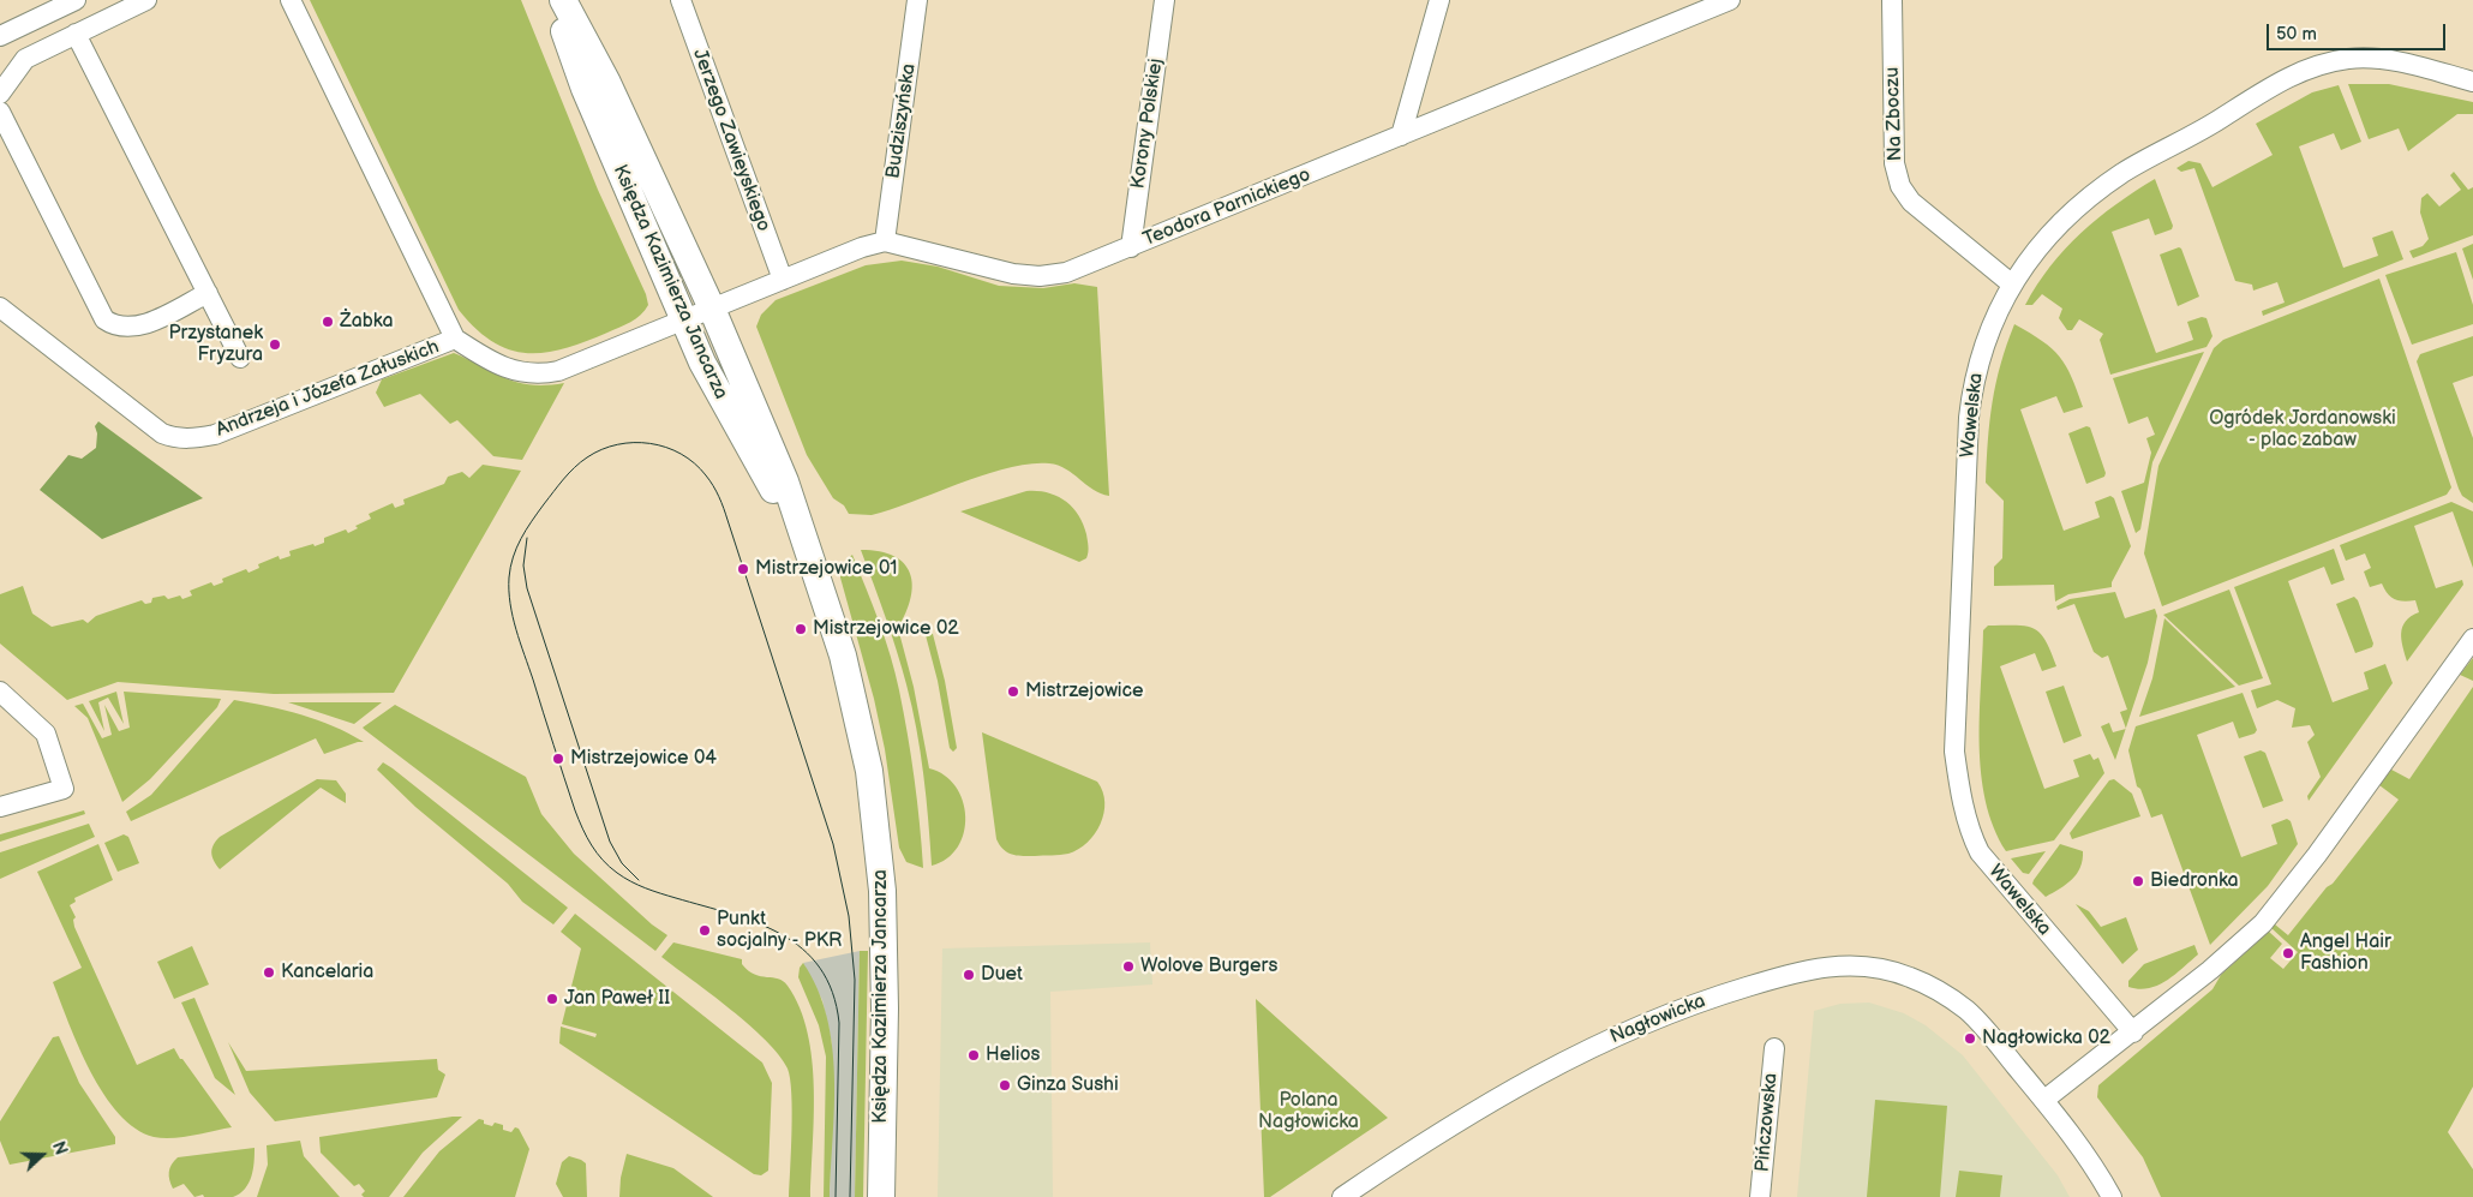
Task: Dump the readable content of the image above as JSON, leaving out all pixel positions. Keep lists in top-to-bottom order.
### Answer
{
  "streets": {
    "street": [
      "Na Zboczu",
      "Budziszyńska",
      "Korony Polskiej",
      "Jerzego Zawieyskiego",
      "Teodora Parnickiego",
      "Księdza Kazimierza Jancarza",
      "Andrzeja i Józefa Załuskich",
      "Wawelska",
      "Nagłowicka",
      "Pińczowska"
    ]
  },
  "crossings": [
    ["Na Zboczu", "Wawelska"],
    ["Budziszyńska", "Teodora Parnickiego"],
    ["Korony Polskiej", "Teodora Parnickiego"],
    ["Księdza Kazimierza Jancarza", "Andrzeja i Józefa Załuskich"]
  ],
  "parks": ["Ogródek Jordanowski - plac zabaw", "Polana Nagłowicka"],
  "places": [
    "Żabka",
    "Przystanek Fryzura",
    "Mistrzejowice 01",
    "Mistrzejowice 02",
    "Mistrzejowice",
    "Mistrzejowice 04",
    "Biedronka",
    "Punkt socjalny - PKR",
    "Angel Hair Fashion",
    "Wolove Burgers",
    "Kancelaria",
    "Duet",
    "Jan Paweł II",
    "Nagłowicka 02",
    "Helios",
    "Ginza Sushi"
  ],
  "scale_bar": "50 m",
  "north": "right"
}
